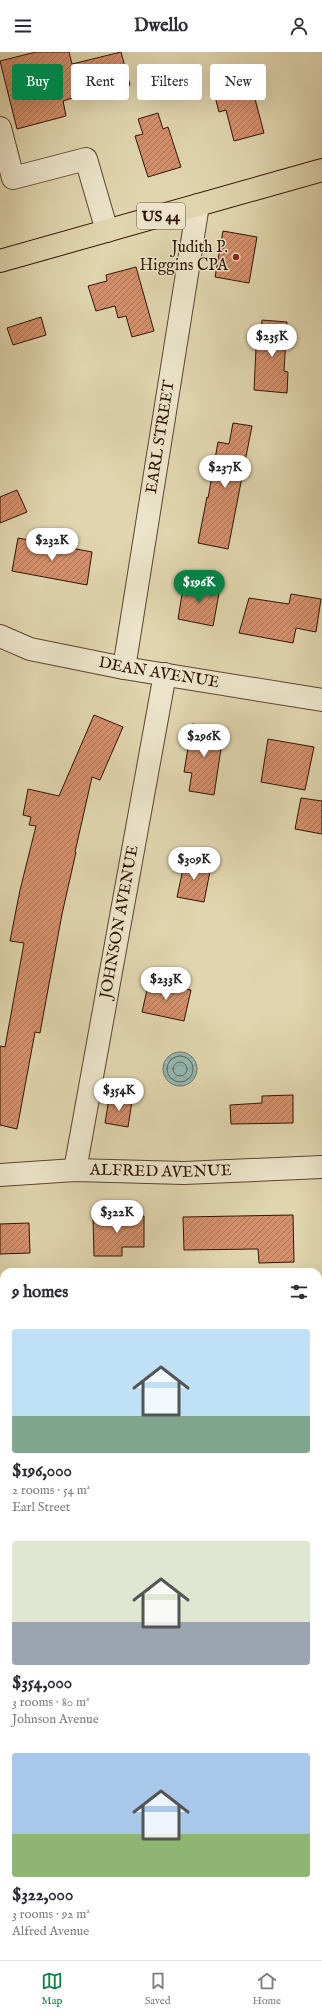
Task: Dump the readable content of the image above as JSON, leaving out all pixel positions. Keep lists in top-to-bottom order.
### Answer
{
  "streets": {
    "main road": ["US 44"],
    "street": [
      "EARL STREET",
      "DEAN AVENUE",
      "JOHNSON AVENUE",
      "ALFRED AVENUE"
    ]
  },
  "crossings": [
    ["US 44", "EARL STREET"],
    ["EARL STREET", "DEAN AVENUE"],
    ["DEAN AVENUE", "JOHNSON AVENUE"],
    ["JOHNSON AVENUE", "ALFRED AVENUE"]
  ],
  "places": ["Judith P. Higgins CPA"],
  "page": {
    "header": "Dwello",
    "chip": [
      "Buy",
      "Rent",
      "Filters",
      "New"
    ],
    "price": [
      "$235K",
      "$237K",
      "$232K",
      "$196K",
      "$296K",
      "$309K",
      "$233K",
      "$354K",
      "$322K"
    ],
    "heading": "9 homes",
    "list": [
      {
        "name": "$196,000",
        "note": "2 rooms · 54 m² · Earl Street"
      },
      {
        "name": "$354,000",
        "note": "3 rooms · 80 m² · Johnson Avenue"
      },
      {
        "name": "$322,000",
        "note": "3 rooms · 92 m² · Alfred Avenue"
      }
    ],
    "tabs": ["Map", "Saved", "Home"]
  }
}
